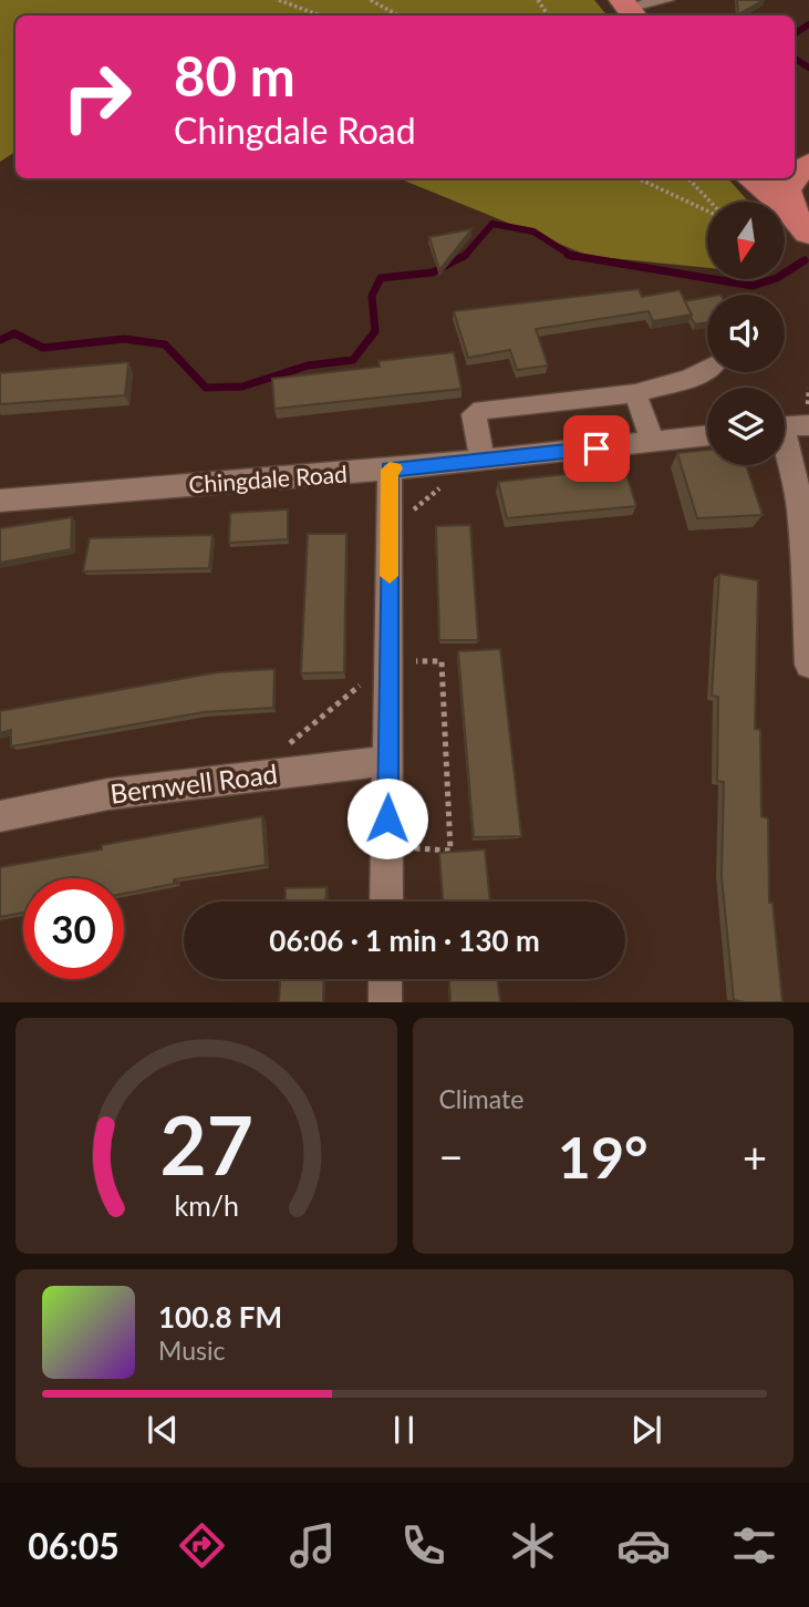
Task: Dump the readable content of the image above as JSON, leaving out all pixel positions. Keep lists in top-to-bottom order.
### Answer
{
  "streets": {
    "street": ["Chingdale Road", "Bernwell Road"]
  },
  "north": "bottom",
  "page": {
    "turn": ["80 m", "Chingdale Road"],
    "limit": "30",
    "trip": "06:06 · 1 min · 130 m",
    "tile": "Climate",
    "heat": ["−", "19°", "+"],
    "song": ["100.8 FM", "Music"],
    "tabs": "06:05",
    "gauge": ["27", "km/h"]
  }
}
